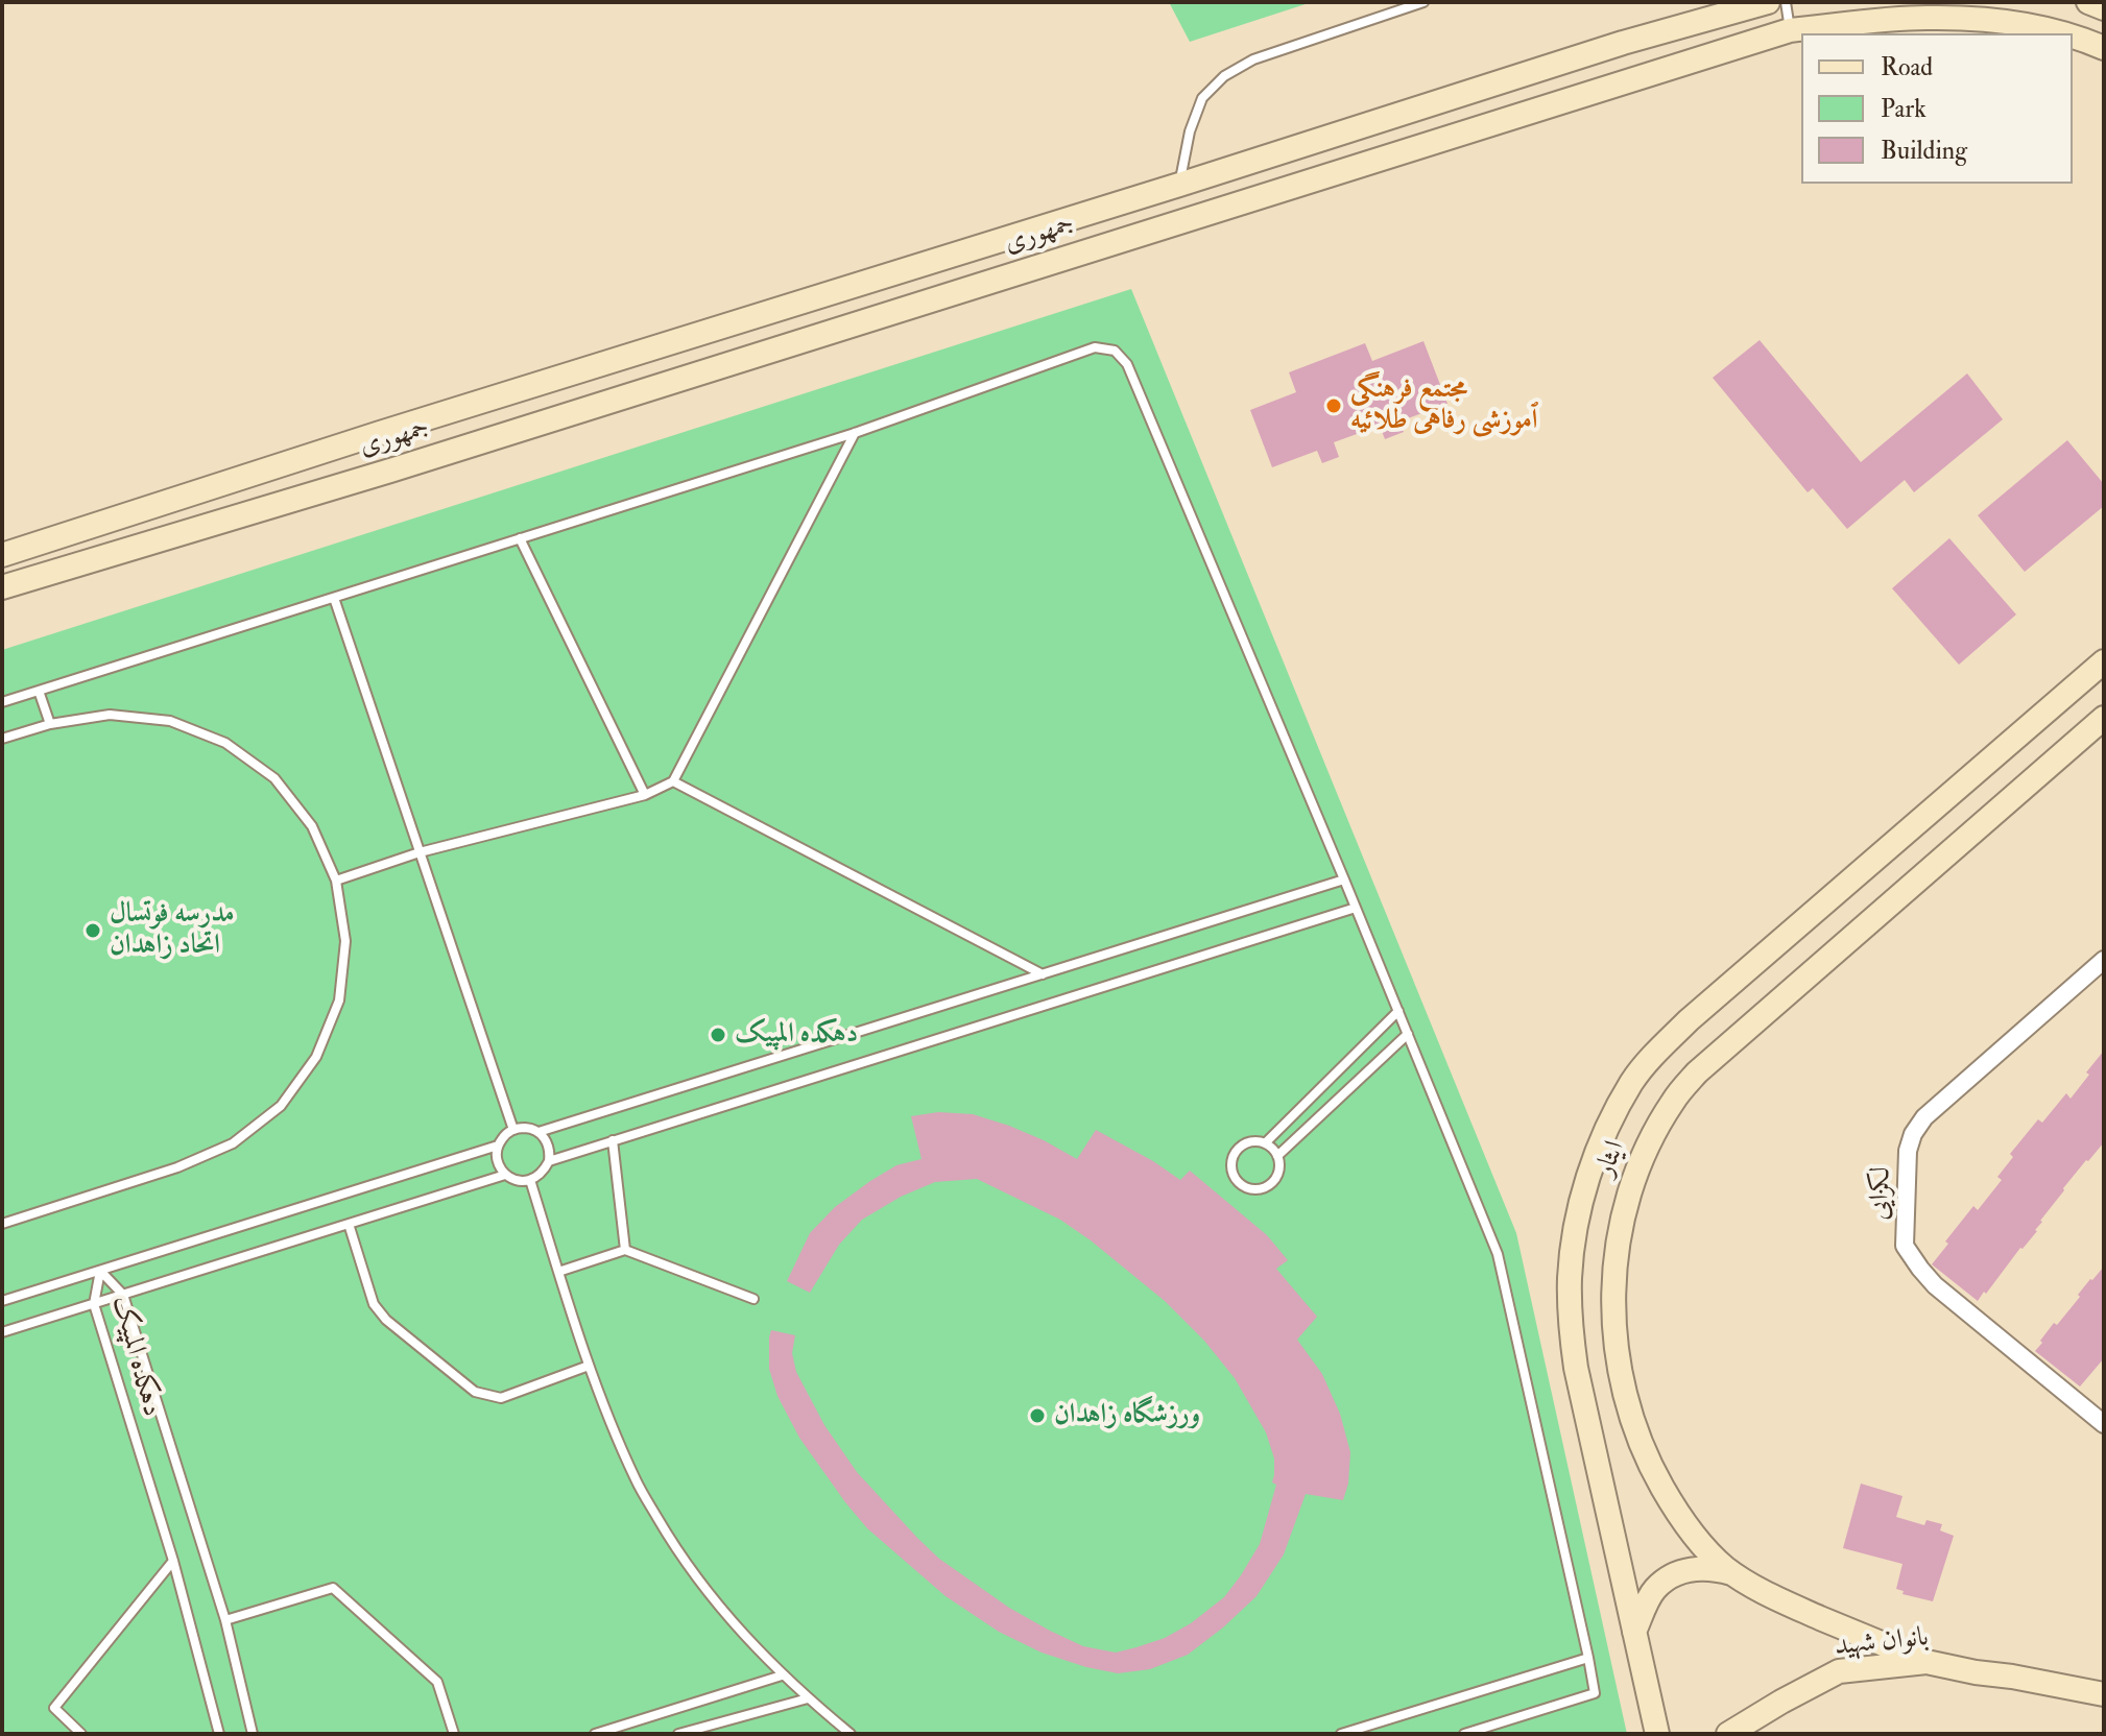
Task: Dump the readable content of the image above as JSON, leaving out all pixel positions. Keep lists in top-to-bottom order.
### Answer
{
  "streets": {
    "main road": ["جمهوری", "ایثار", "بانوان شهید"],
    "street": ["لکزایی"],
    "lane": ["دهکده المپیک"]
  },
  "crossings": [
    ["ایثار", "بانوان شهید"]
  ],
  "places": [
    "مجتمع فرهنگی ٱموزشی رفاهی طلائیه",
    "مدرسه فوتسال اتحاد زاهدان",
    "دهکده المپیک",
    "ورزشگاه زاهدان"
  ],
  "legend": ["Road", "Park", "Building"]
}
